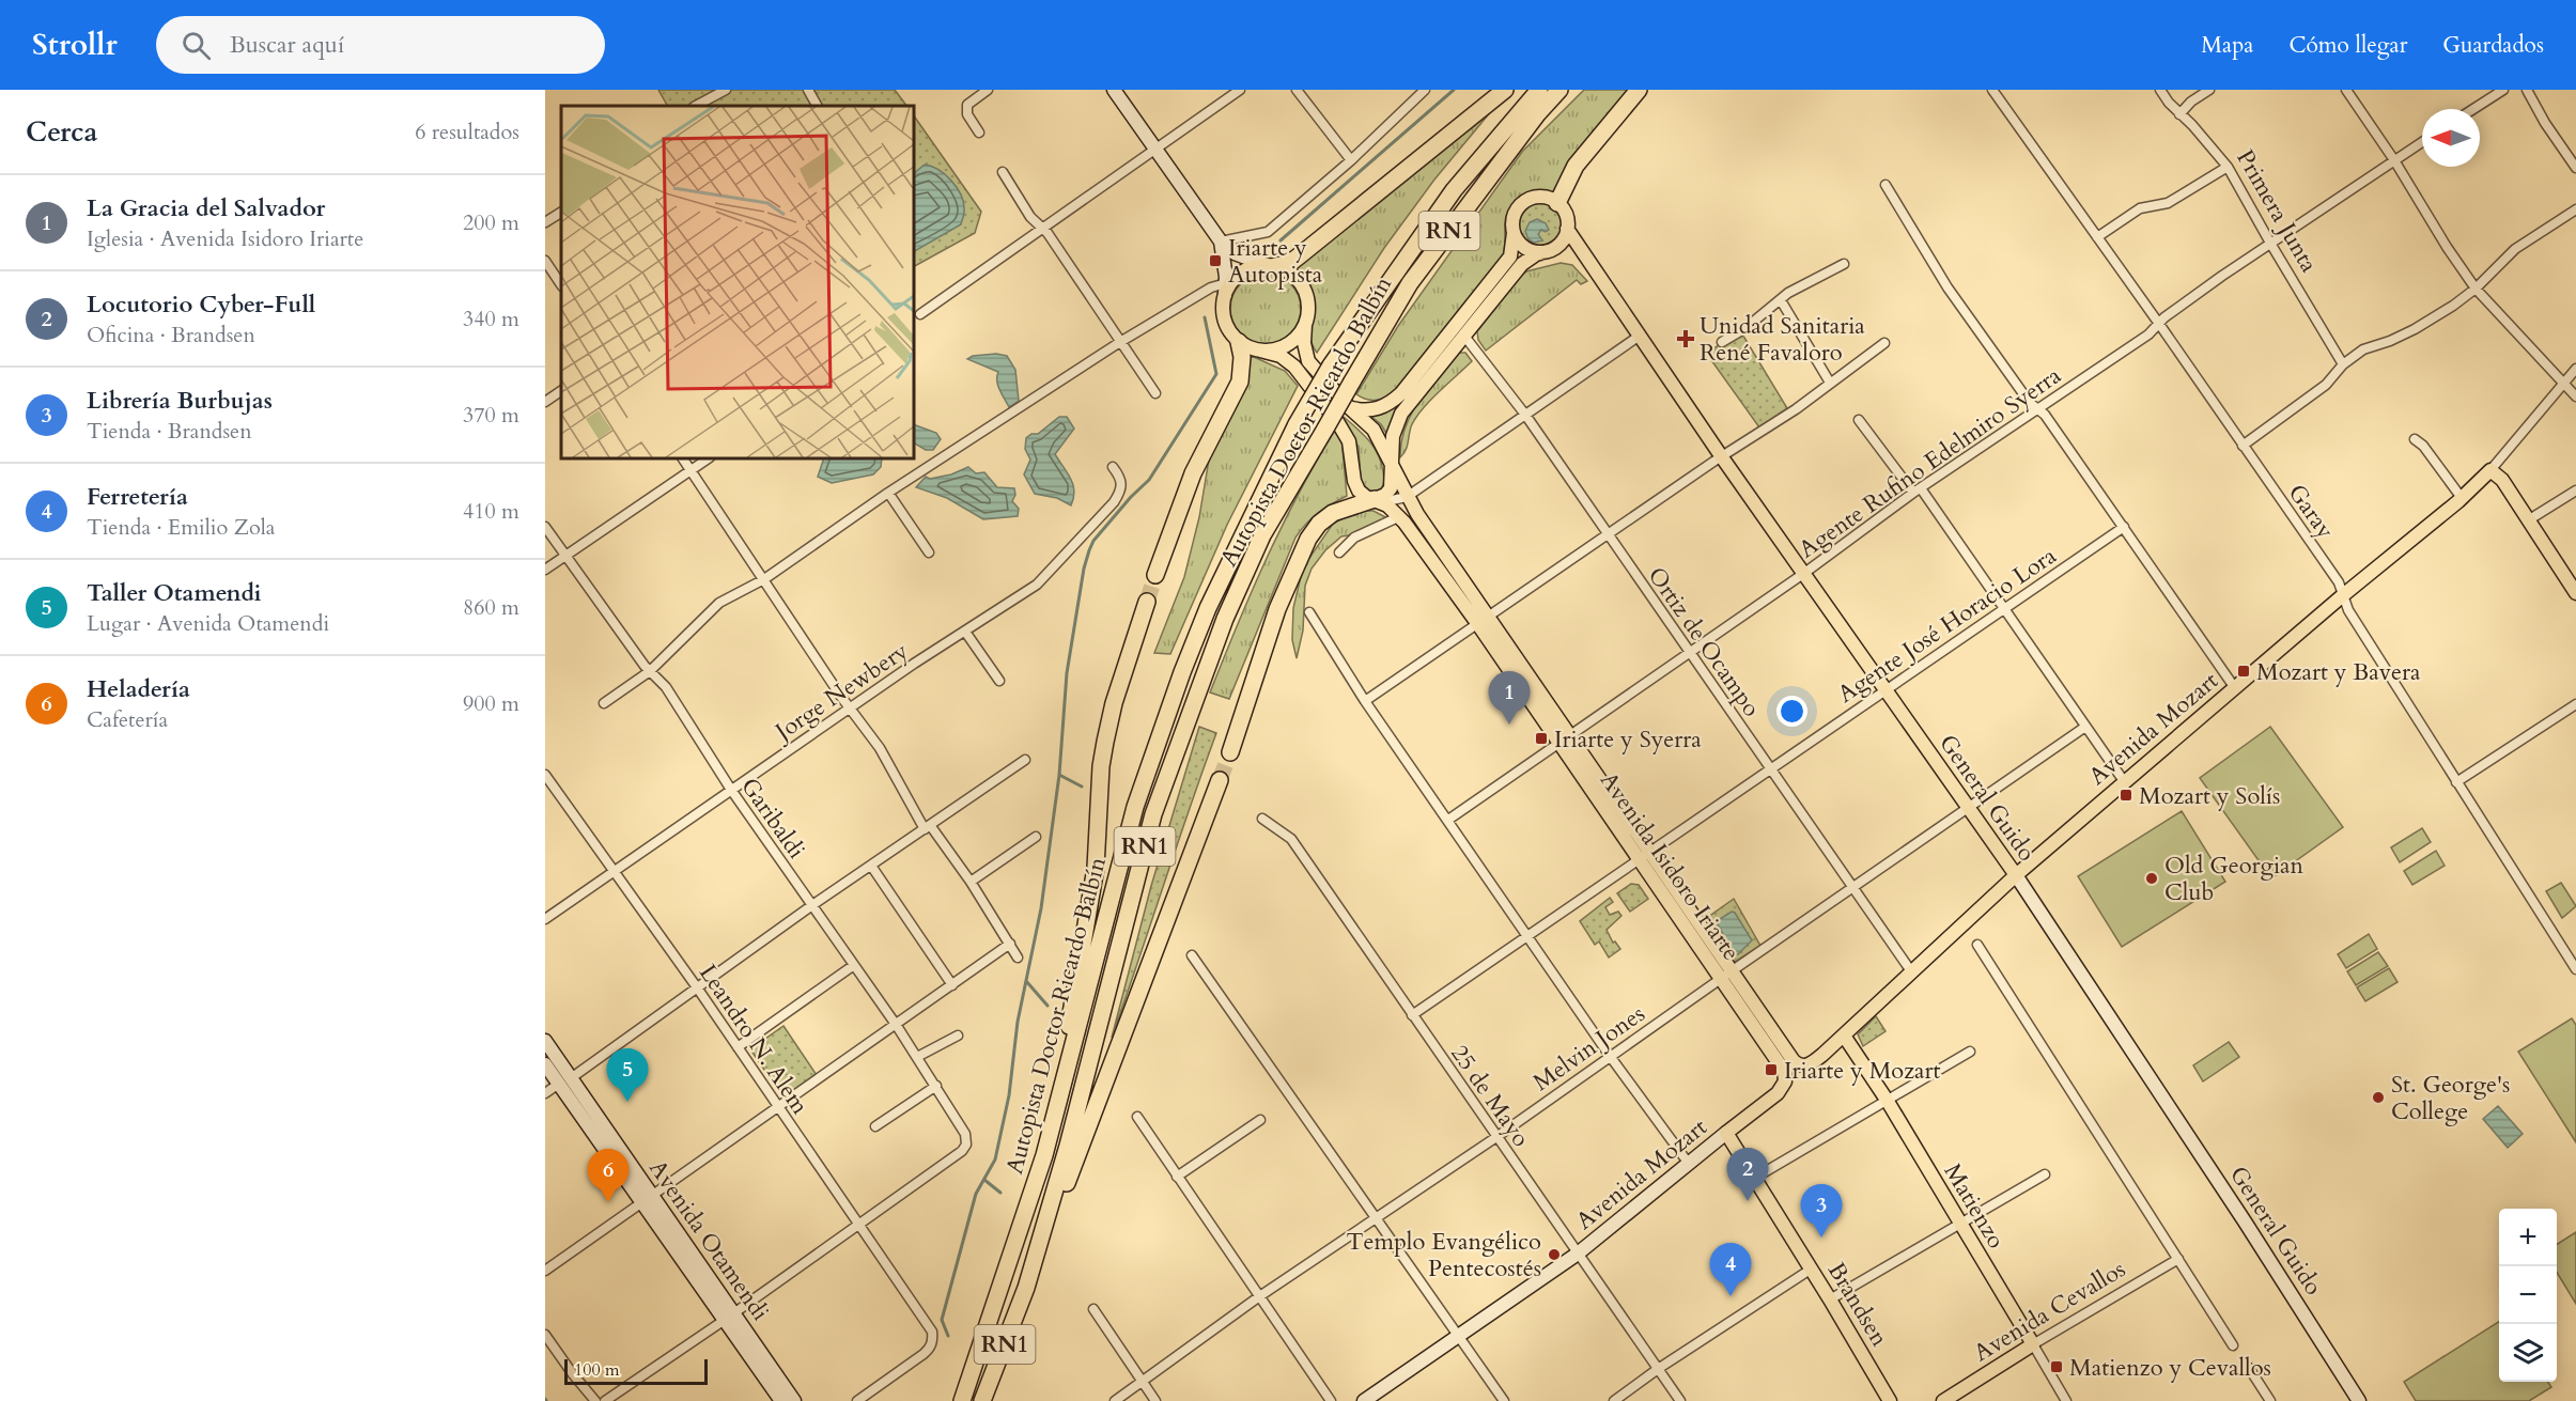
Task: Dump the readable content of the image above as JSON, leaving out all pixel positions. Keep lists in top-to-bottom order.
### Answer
{
  "streets": {
    "highway": ["RN1", "Autopista Doctor Ricardo Balbín"],
    "main road": [
      "Avenida Mozart",
      "General Guido",
      "Avenida Isidoro Iriarte",
      "Matienzo",
      "Avenida Otamendi",
      "Brandsen",
      "Avenida Cevallos"
    ],
    "street": [
      "Primera Junta",
      "Agente Rufino Edelmiro Syerra",
      "Garay",
      "Agente José Horacio Lora",
      "Ortiz de Ocampo",
      "Jorge Newbery",
      "Garibaldi",
      "Leandro N. Alem",
      "Melvin Jones",
      "25 de Mayo"
    ]
  },
  "crossings": [
    ["Primera Junta", "Agente Rufino Edelmiro Syerra"],
    ["Agente Rufino Edelmiro Syerra", "Garay"],
    ["Agente Rufino Edelmiro Syerra", "Ortiz de Ocampo"],
    ["Agente Rufino Edelmiro Syerra", "General Guido"],
    ["Agente Rufino Edelmiro Syerra", "Avenida Isidoro Iriarte"],
    ["Garay", "Avenida Mozart"],
    ["Agente José Horacio Lora", "Ortiz de Ocampo"],
    ["Agente José Horacio Lora", "General Guido"],
    ["Agente José Horacio Lora", "Avenida Isidoro Iriarte"],
    ["Agente José Horacio Lora", "25 de Mayo"],
    ["Ortiz de Ocampo", "Avenida Mozart"],
    ["Ortiz de Ocampo", "Melvin Jones"],
    ["Jorge Newbery", "Garibaldi"],
    ["Jorge Newbery", "Leandro N. Alem"],
    ["Avenida Mozart", "General Guido"],
    ["Avenida Mozart", "Avenida Isidoro Iriarte"],
    ["Avenida Mozart", "25 de Mayo"],
    ["Avenida Mozart", "Matienzo"],
    ["Avenida Mozart", "Brandsen"],
    ["General Guido", "Melvin Jones"],
    ["Garibaldi", "Leandro N. Alem"],
    ["Avenida Isidoro Iriarte", "Melvin Jones"],
    ["Melvin Jones", "25 de Mayo"],
    ["Matienzo", "Avenida Cevallos"]
  ],
  "places": {
    "transit": [
      "Iriarte y Autopista",
      "Mozart y Bavera",
      "Iriarte y Syerra",
      "Mozart y Solís",
      "Iriarte y Mozart",
      "Matienzo y Cevallos"
    ],
    "health": ["Unidad Sanitaria René Favaloro"],
    "other": ["Old Georgian Club", "St. George's College", "Templo Evangélico Pentecostés"]
  },
  "scale_bar": "100 m",
  "north": "left",
  "page": {
    "header": "Strollr",
    "search": "Buscar aquí",
    "nav": ["Mapa", "Cómo llegar", "Guardados"],
    "heading": ["Cerca", "6 resultados"],
    "list": [
      {
        "mark": "1",
        "name": "La Gracia del Salvador",
        "note": "Iglesia · Avenida Isidoro Iriarte",
        "value": "200 m"
      },
      {
        "mark": "2",
        "name": "Locutorio Cyber-Full",
        "note": "Oficina · Brandsen",
        "value": "340 m"
      },
      {
        "mark": "3",
        "name": "Librería Burbujas",
        "note": "Tienda · Brandsen",
        "value": "370 m"
      },
      {
        "mark": "4",
        "name": "Ferretería",
        "note": "Tienda · Emilio Zola",
        "value": "410 m"
      },
      {
        "mark": "5",
        "name": "Taller Otamendi",
        "note": "Lugar · Avenida Otamendi",
        "value": "860 m"
      },
      {
        "mark": "6",
        "name": "Heladería",
        "note": "Cafetería",
        "value": "900 m"
      }
    ],
    "pins": [
      "1",
      "5",
      "2",
      "6",
      "3",
      "4"
    ],
    "map_buttons": ["+", "−"],
    "scale": "100 m"
  }
}
